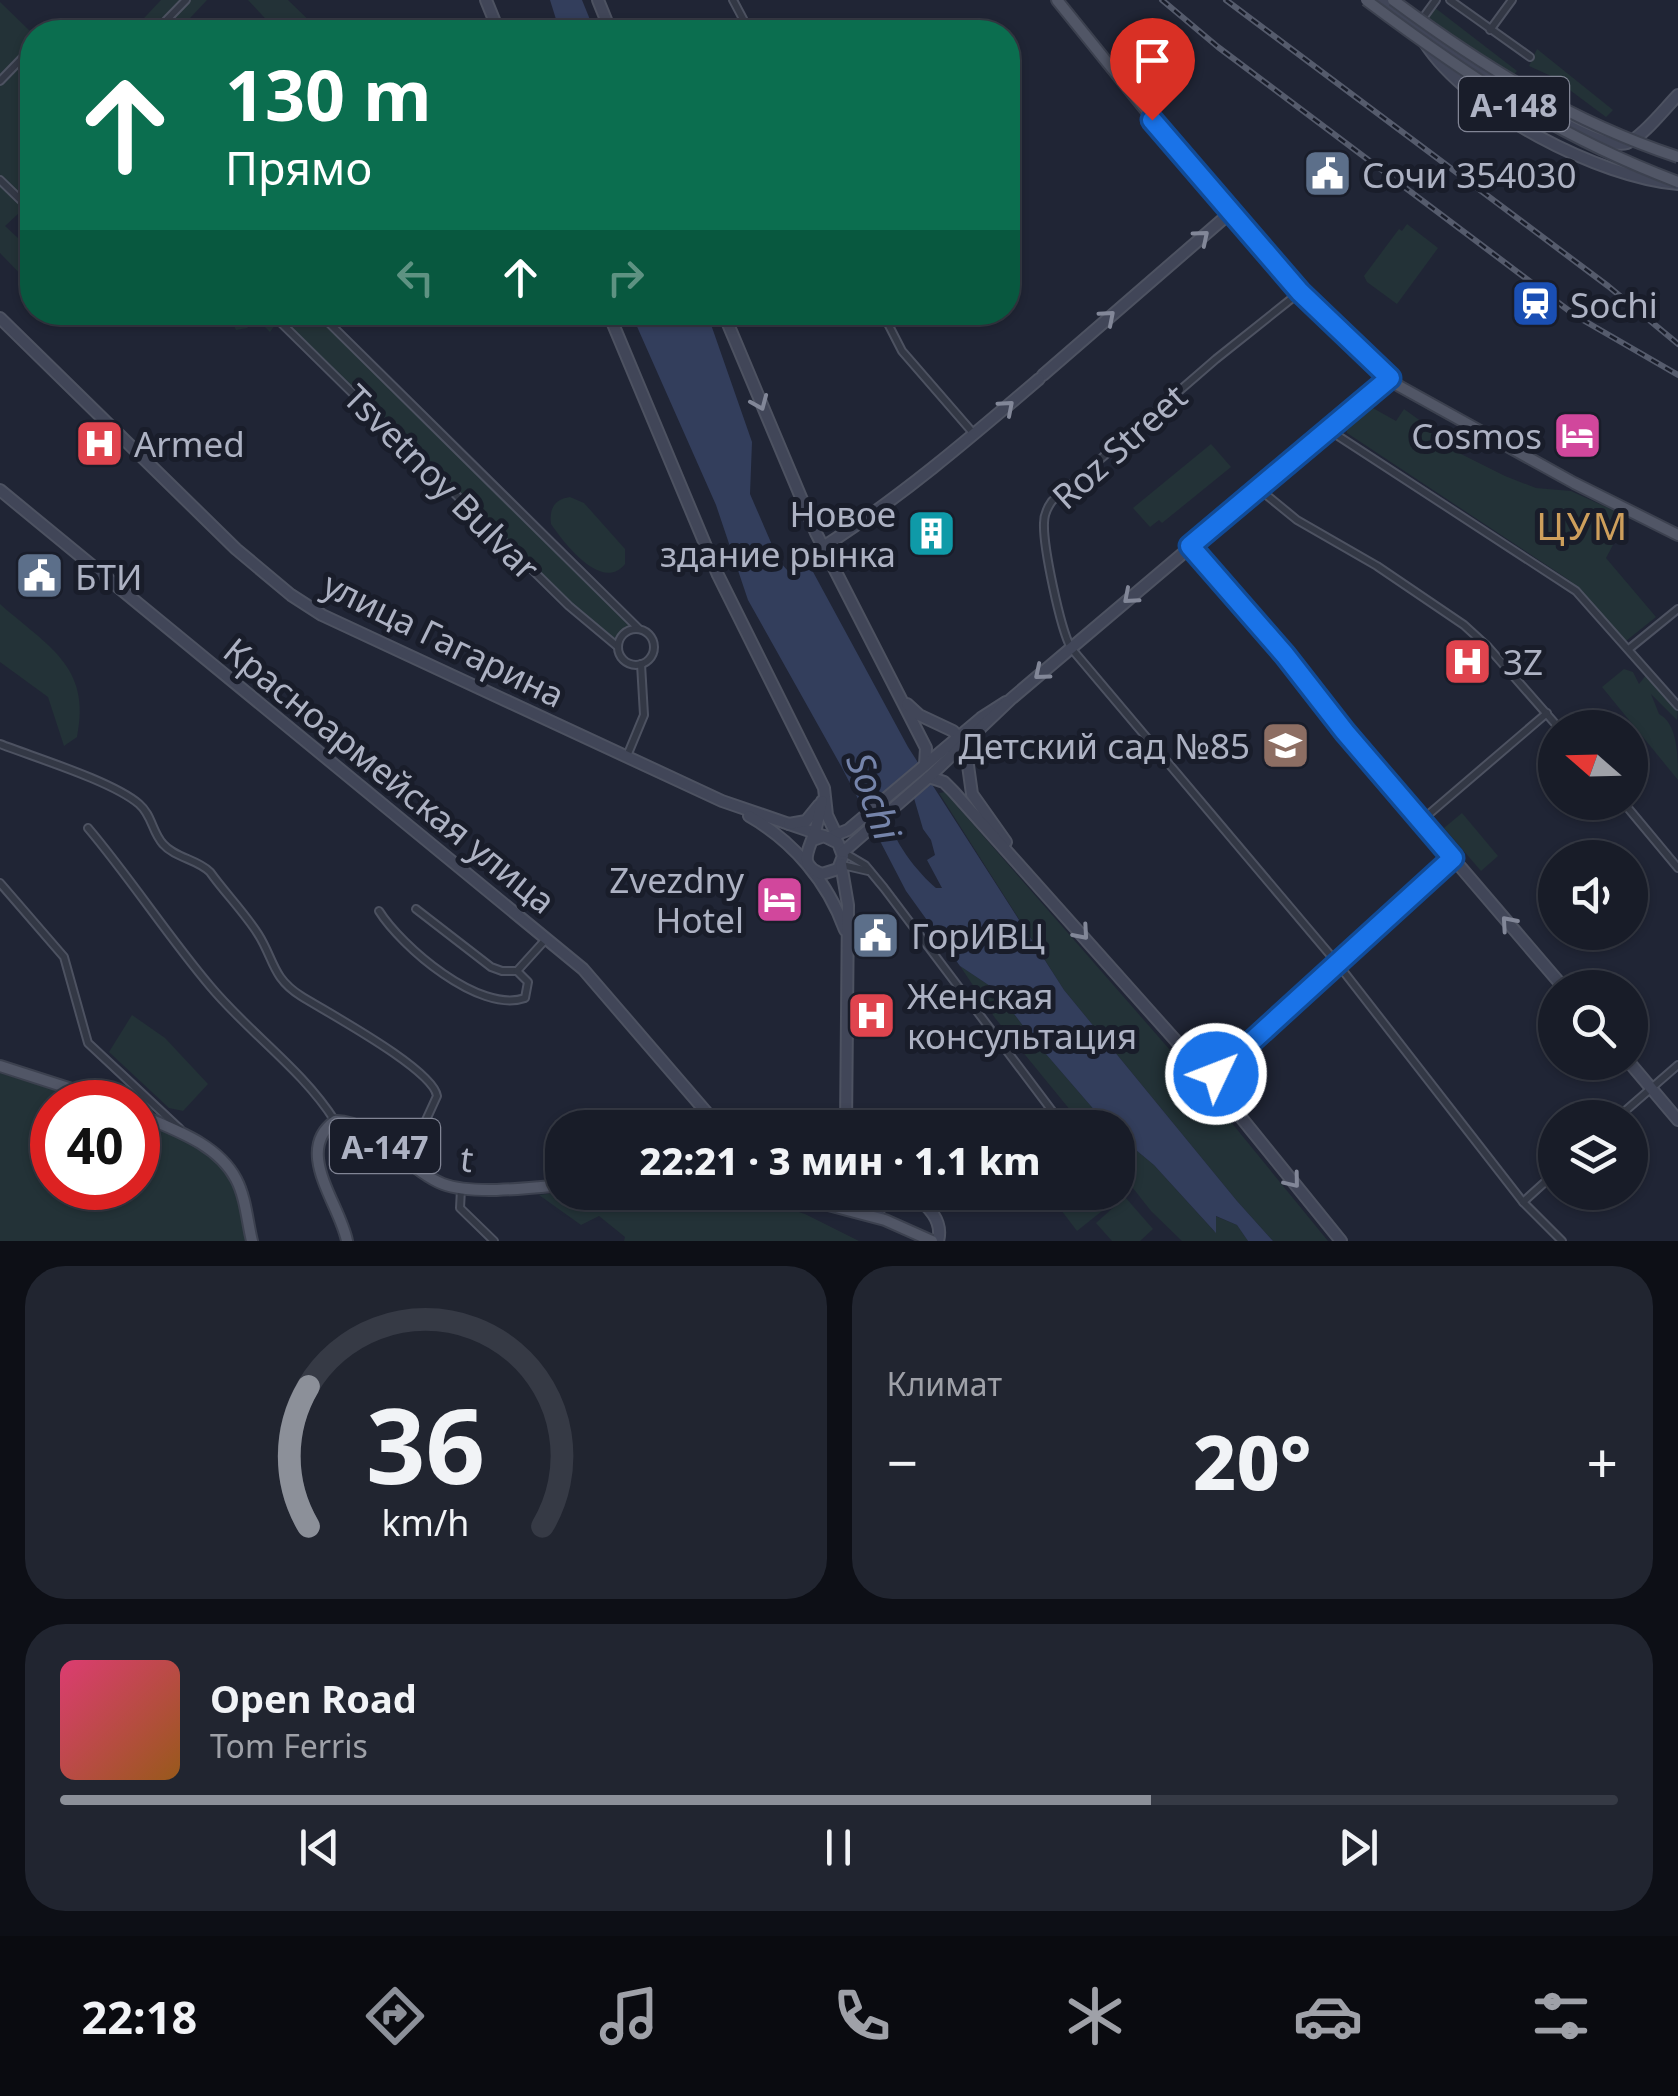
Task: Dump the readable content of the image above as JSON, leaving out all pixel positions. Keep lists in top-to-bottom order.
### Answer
{
  "streets": {
    "main road": [
      "А-148",
      "улица Гагарина",
      "Красноармейская улица",
      "А-147",
      "t"
    ],
    "street": ["Roz Street", "Tsvetnoy Bulvar"]
  },
  "crossings": [
    ["А-147", "t"]
  ],
  "districts": ["ЦУМ"],
  "water": ["Sochi"],
  "places": {
    "public building": ["Сочи 354030", "БТИ", "ГорИВЦ"],
    "station": ["Sochi"],
    "hotel": ["Cosmos", "Zvezdny Hotel"],
    "hospital": ["Armed", "3Z", "Женская консультация"],
    "building": ["Новое здание рынка"],
    "school or university": ["Детский сад №85"]
  },
  "north": "left",
  "page": {
    "turn": ["130 m", "Прямо"],
    "limit": "40",
    "trip": "22:21 · 3 мин · 1.1 km",
    "tile": "Климат",
    "heat": ["−", "20°", "+"],
    "song": ["Open Road", "Tom Ferris"],
    "tabs": "22:18",
    "gauge": ["36", "km/h"]
  }
}
